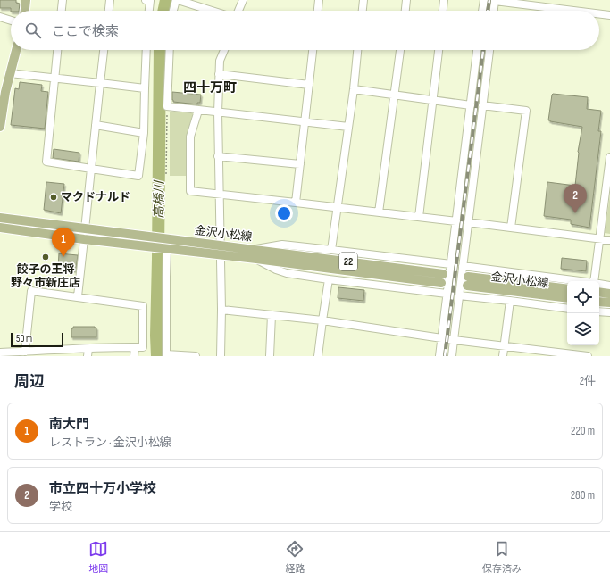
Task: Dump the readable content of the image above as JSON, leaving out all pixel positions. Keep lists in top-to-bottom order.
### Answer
{
  "streets": {
    "main road": ["金沢小松線", "22"]
  },
  "crossings": [
    ["金沢小松線", "22"]
  ],
  "districts": ["四十万町"],
  "water": ["高橋川"],
  "places": ["マクドナルド", "餃子の王将 野々市新庄店"],
  "scale_bar": "50 m",
  "page": {
    "search": "ここで検索",
    "pins": ["2", "1"],
    "scale": "50 m",
    "heading": ["周辺", "2件"],
    "list": [
      {
        "mark": "1",
        "name": "南大門",
        "note": "レストラン · 金沢小松線",
        "value": "220 m"
      },
      {
        "mark": "2",
        "name": "市立四十万小学校",
        "note": "学校",
        "value": "280 m"
      }
    ],
    "nav": ["地図", "経路", "保存済み"]
  }
}
